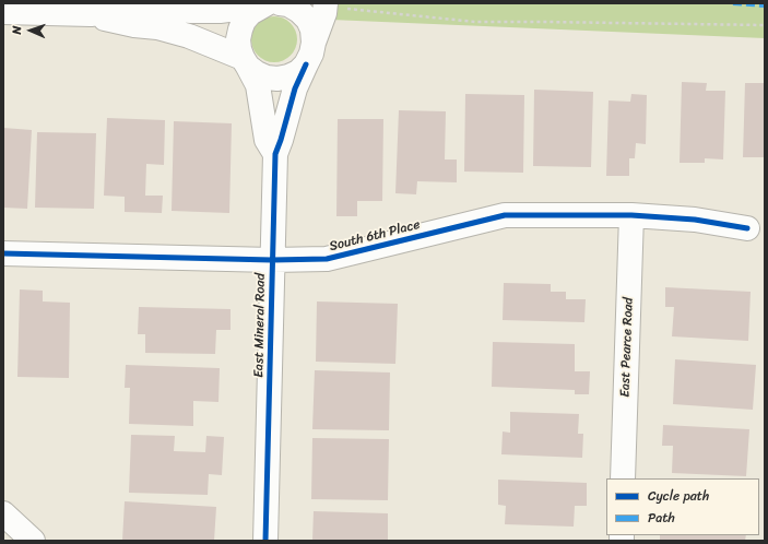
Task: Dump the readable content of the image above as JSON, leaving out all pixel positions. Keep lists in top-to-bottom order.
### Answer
{
  "streets": {
    "street": ["South 6th Place", "East Mineral Road", "East Pearce Road"]
  },
  "crossings": [
    ["South 6th Place", "East Mineral Road"],
    ["South 6th Place", "East Pearce Road"]
  ],
  "legend": ["Cycle path", "Path"],
  "north": "left"
}
